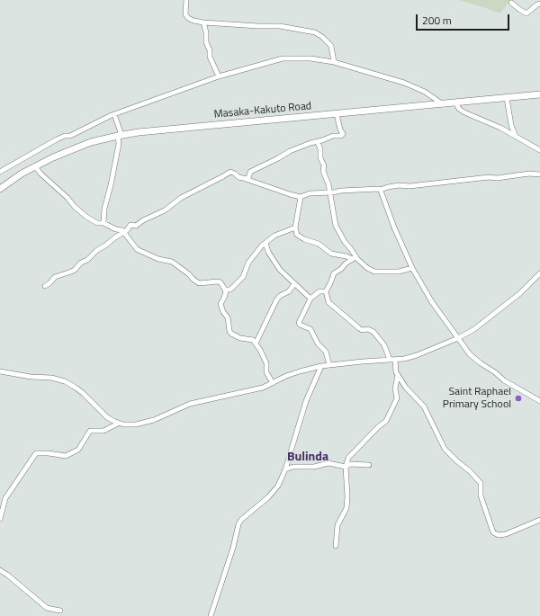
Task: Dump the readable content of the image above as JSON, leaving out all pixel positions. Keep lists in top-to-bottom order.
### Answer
{
  "streets": {
    "highway": ["Masaka-Kakuto Road"]
  },
  "districts": ["Bulinda"],
  "places": ["Saint Raphael Primary School"],
  "scale_bar": "200 m"
}
